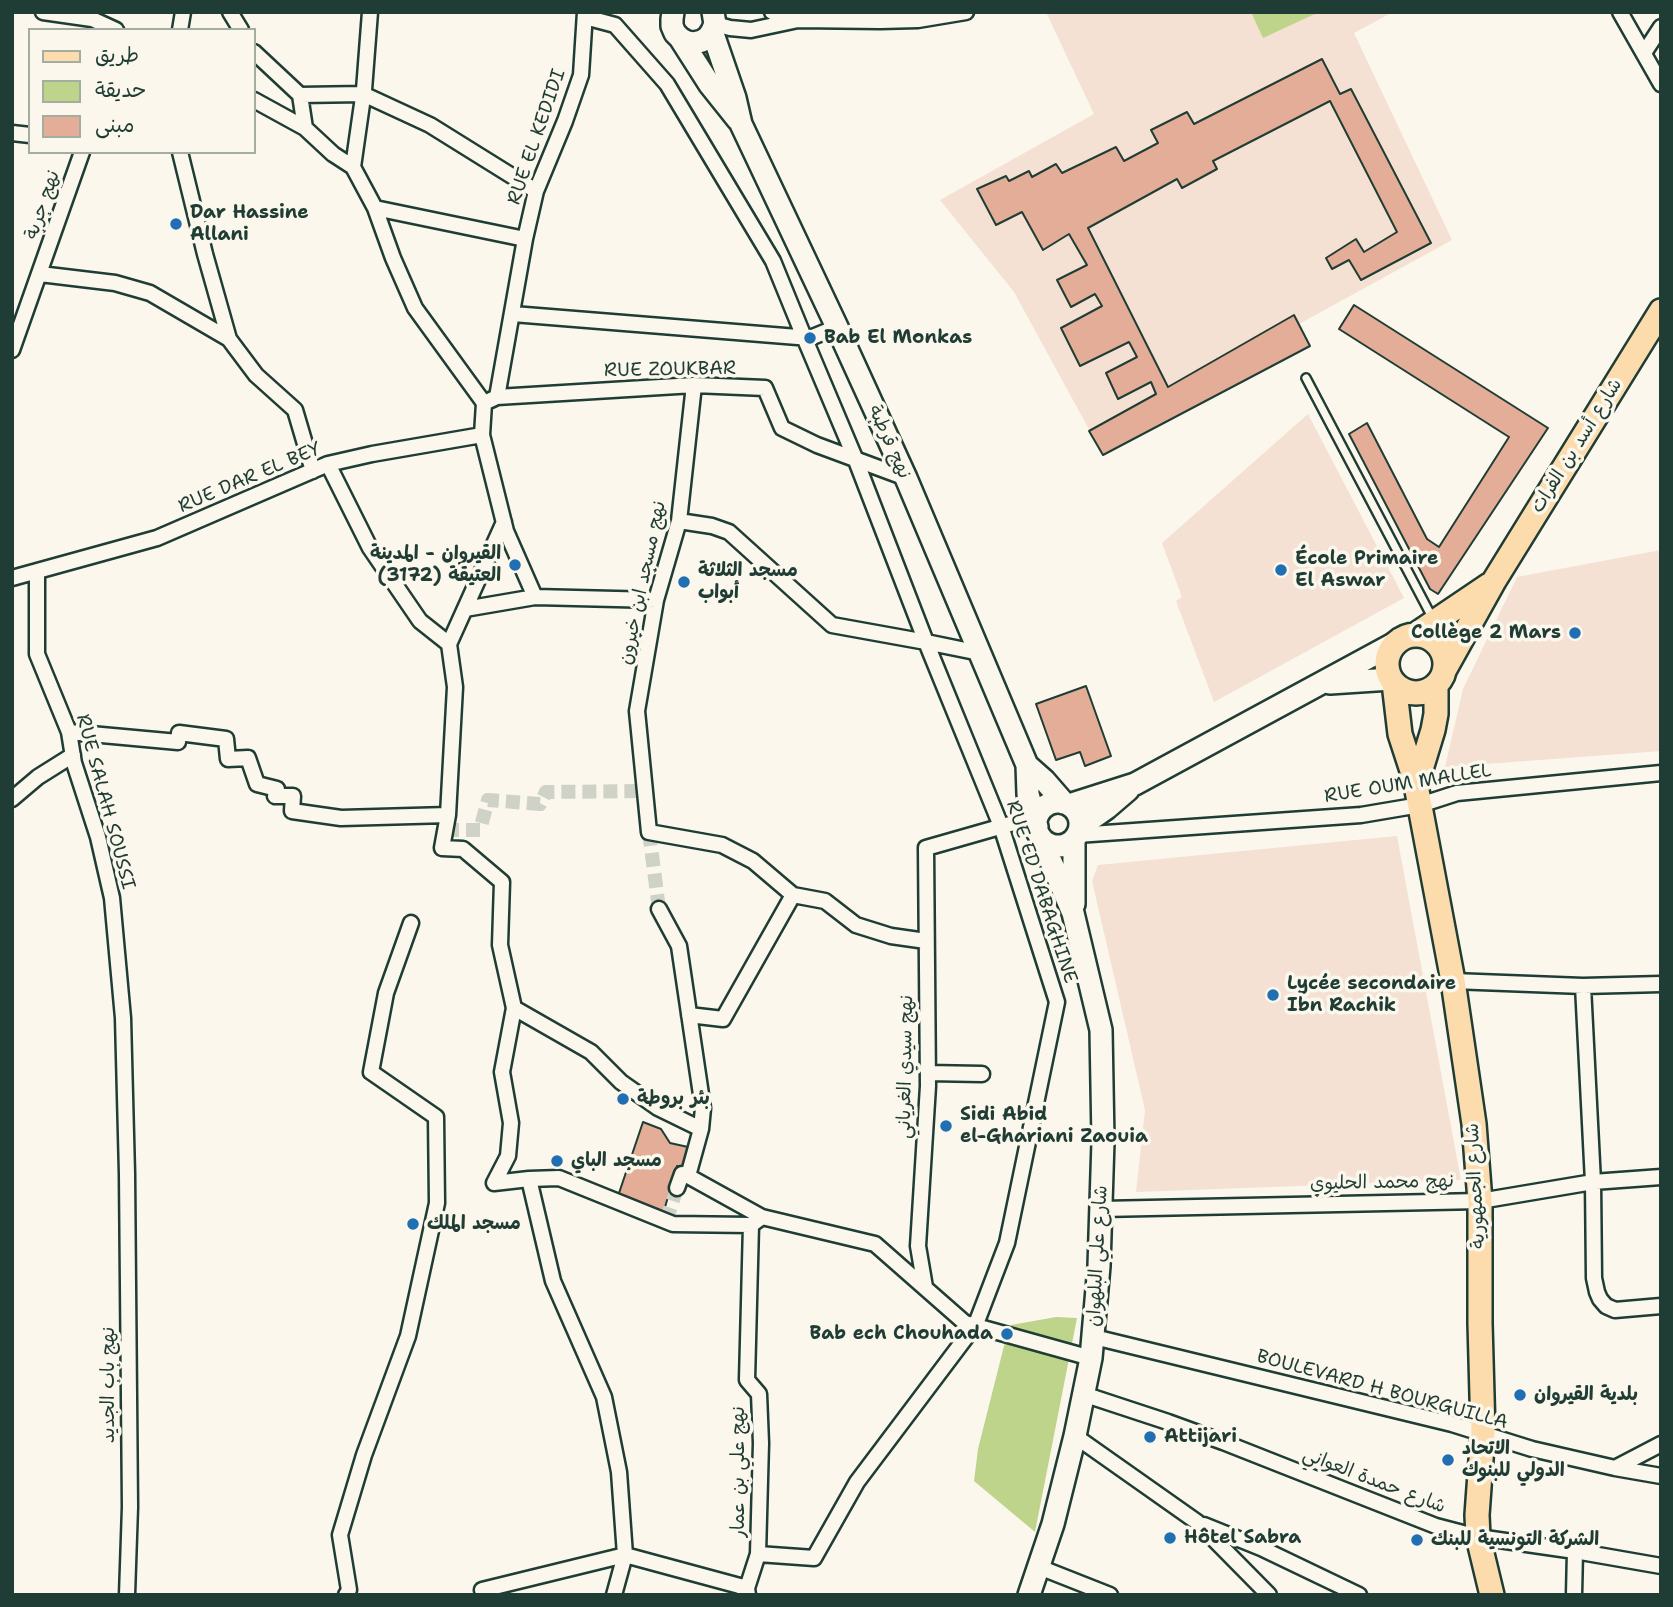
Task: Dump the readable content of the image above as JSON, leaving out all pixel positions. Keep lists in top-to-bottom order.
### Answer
{
  "streets": {
    "main road": ["شارع أسد بن الفرات", "شارع الجمهورية"],
    "street": [
      "RUE EL KEDIDI",
      "نهج جربة",
      "RUE ZOUKBAR",
      "نهج قرطبة",
      "RUE DAR EL BEY",
      "نهج مسجد ابن خيرون",
      "RUE OUM MALLEL",
      "RUE SALAH SOUSSI",
      "RUE ED DABAGHINE",
      "نهج سيدي الغرياني",
      "نهج محمد الحليوي",
      "شارع علي البلهوان",
      "نهج باب الجديد",
      "BOULEVARD H BOURGUILLA",
      "نهج علي بن عمار",
      "شارع حمدة العواني"
    ]
  },
  "crossings": [
    ["RUE EL KEDIDI", "RUE ZOUKBAR"],
    ["RUE EL KEDIDI", "RUE DAR EL BEY"],
    ["RUE EL KEDIDI", "RUE ED DABAGHINE"],
    ["RUE ZOUKBAR", "نهج قرطبة"],
    ["RUE ZOUKBAR", "نهج مسجد ابن خيرون"],
    ["RUE ZOUKBAR", "RUE ED DABAGHINE"],
    ["شارع أسد بن الفرات", "شارع الجمهورية"],
    ["RUE DAR EL BEY", "RUE SALAH SOUSSI"],
    ["RUE OUM MALLEL", "شارع الجمهورية"],
    ["RUE SALAH SOUSSI", "نهج باب الجديد"],
    ["RUE ED DABAGHINE", "نهج سيدي الغرياني"],
    ["RUE ED DABAGHINE", "نهج علي بن عمار"],
    ["نهج محمد الحليوي", "شارع الجمهورية"],
    ["نهج محمد الحليوي", "شارع علي البلهوان"],
    ["شارع الجمهورية", "BOULEVARD H BOURGUILLA"],
    ["شارع الجمهورية", "شارع حمدة العواني"],
    ["شارع علي البلهوان", "BOULEVARD H BOURGUILLA"],
    ["شارع علي البلهوان", "شارع حمدة العواني"]
  ],
  "places": [
    "Dar Hassine Allani",
    "Bab El Monkas",
    "القيروان - المدينة العتيقة (3172)",
    "École Primaire El Aswar",
    "مسجد الثلاثة أبواب",
    "Collège 2 Mars",
    "Lycée secondaire Ibn Rachik",
    "بئر بروطة",
    "Sidi Abid el-Ghariani Zaouia",
    "مسجد الباي",
    "مسجد الملك",
    "Bab ech Chouhada",
    "بلدية القيروان",
    "Attijari",
    "الاتحاد الدولي للبنوك",
    "Hôtel Sabra",
    "الشركة التونسية للبنك"
  ],
  "legend": ["طريق", "حديقة", "مبنى"]
}
